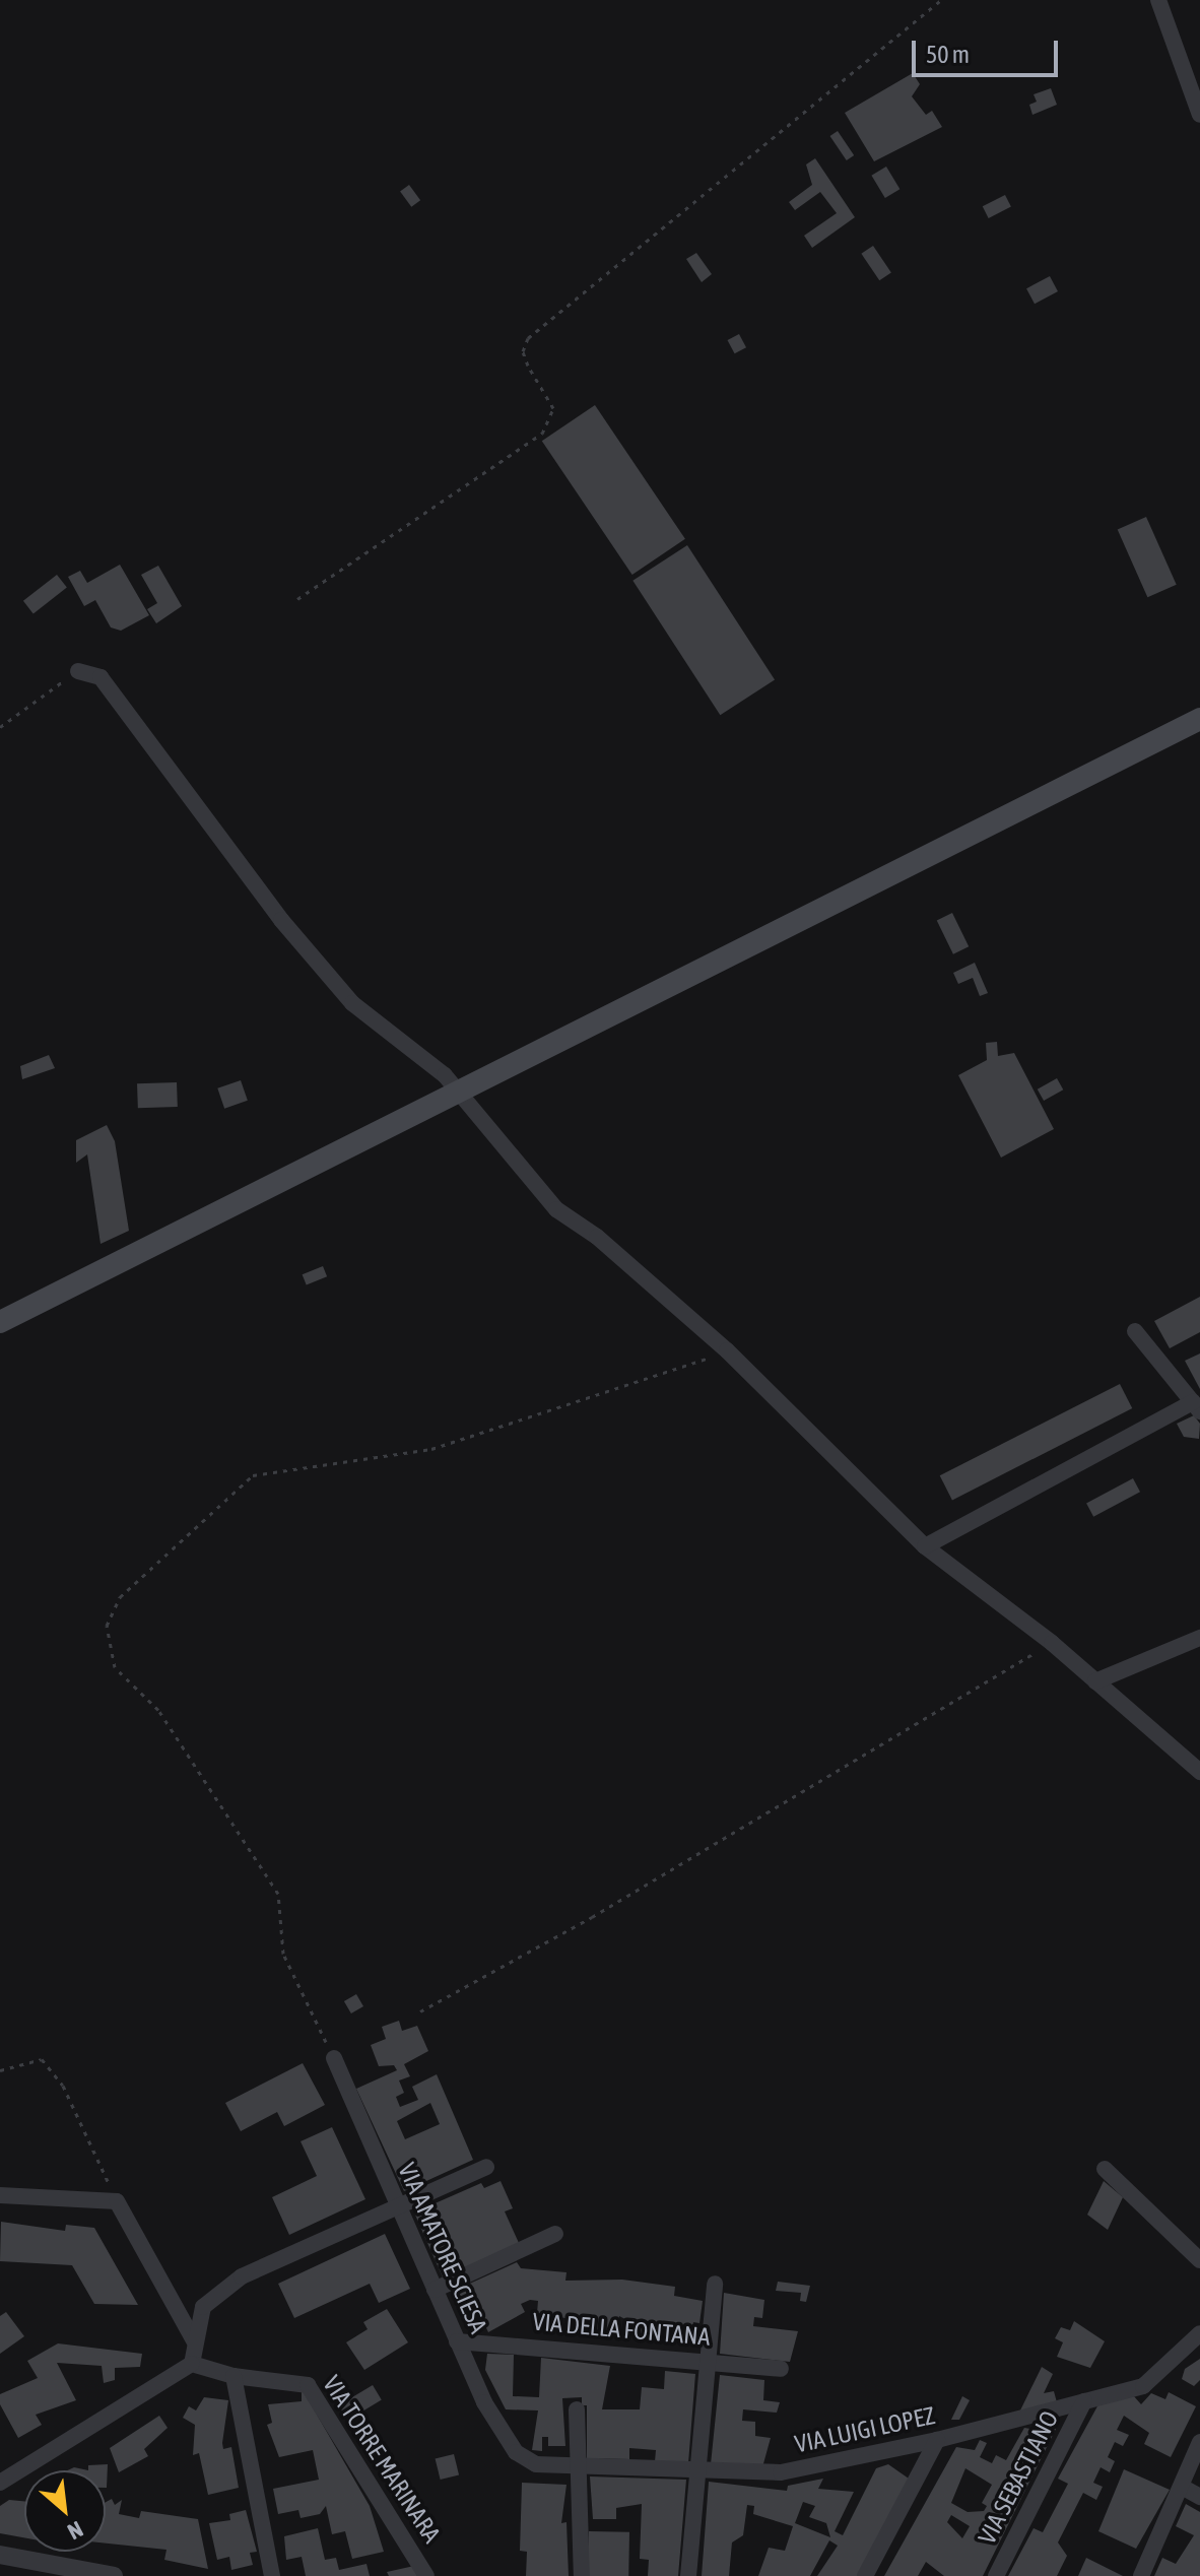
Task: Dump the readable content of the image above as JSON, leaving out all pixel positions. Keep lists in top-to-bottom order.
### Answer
{
  "streets": {
    "street": [
      "VIA AMATORE SCIESA",
      "VIA DELLA FONTANA",
      "VIA LUIGI LOPEZ",
      "VIA TORRE MARINARA",
      "VIA SEBASTIANO"
    ]
  },
  "crossings": [
    ["VIA AMATORE SCIESA", "VIA DELLA FONTANA"],
    ["VIA AMATORE SCIESA", "VIA LUIGI LOPEZ"],
    ["VIA LUIGI LOPEZ", "VIA SEBASTIANO"]
  ],
  "scale_bar": "50 m",
  "north": "bottom right"
}
